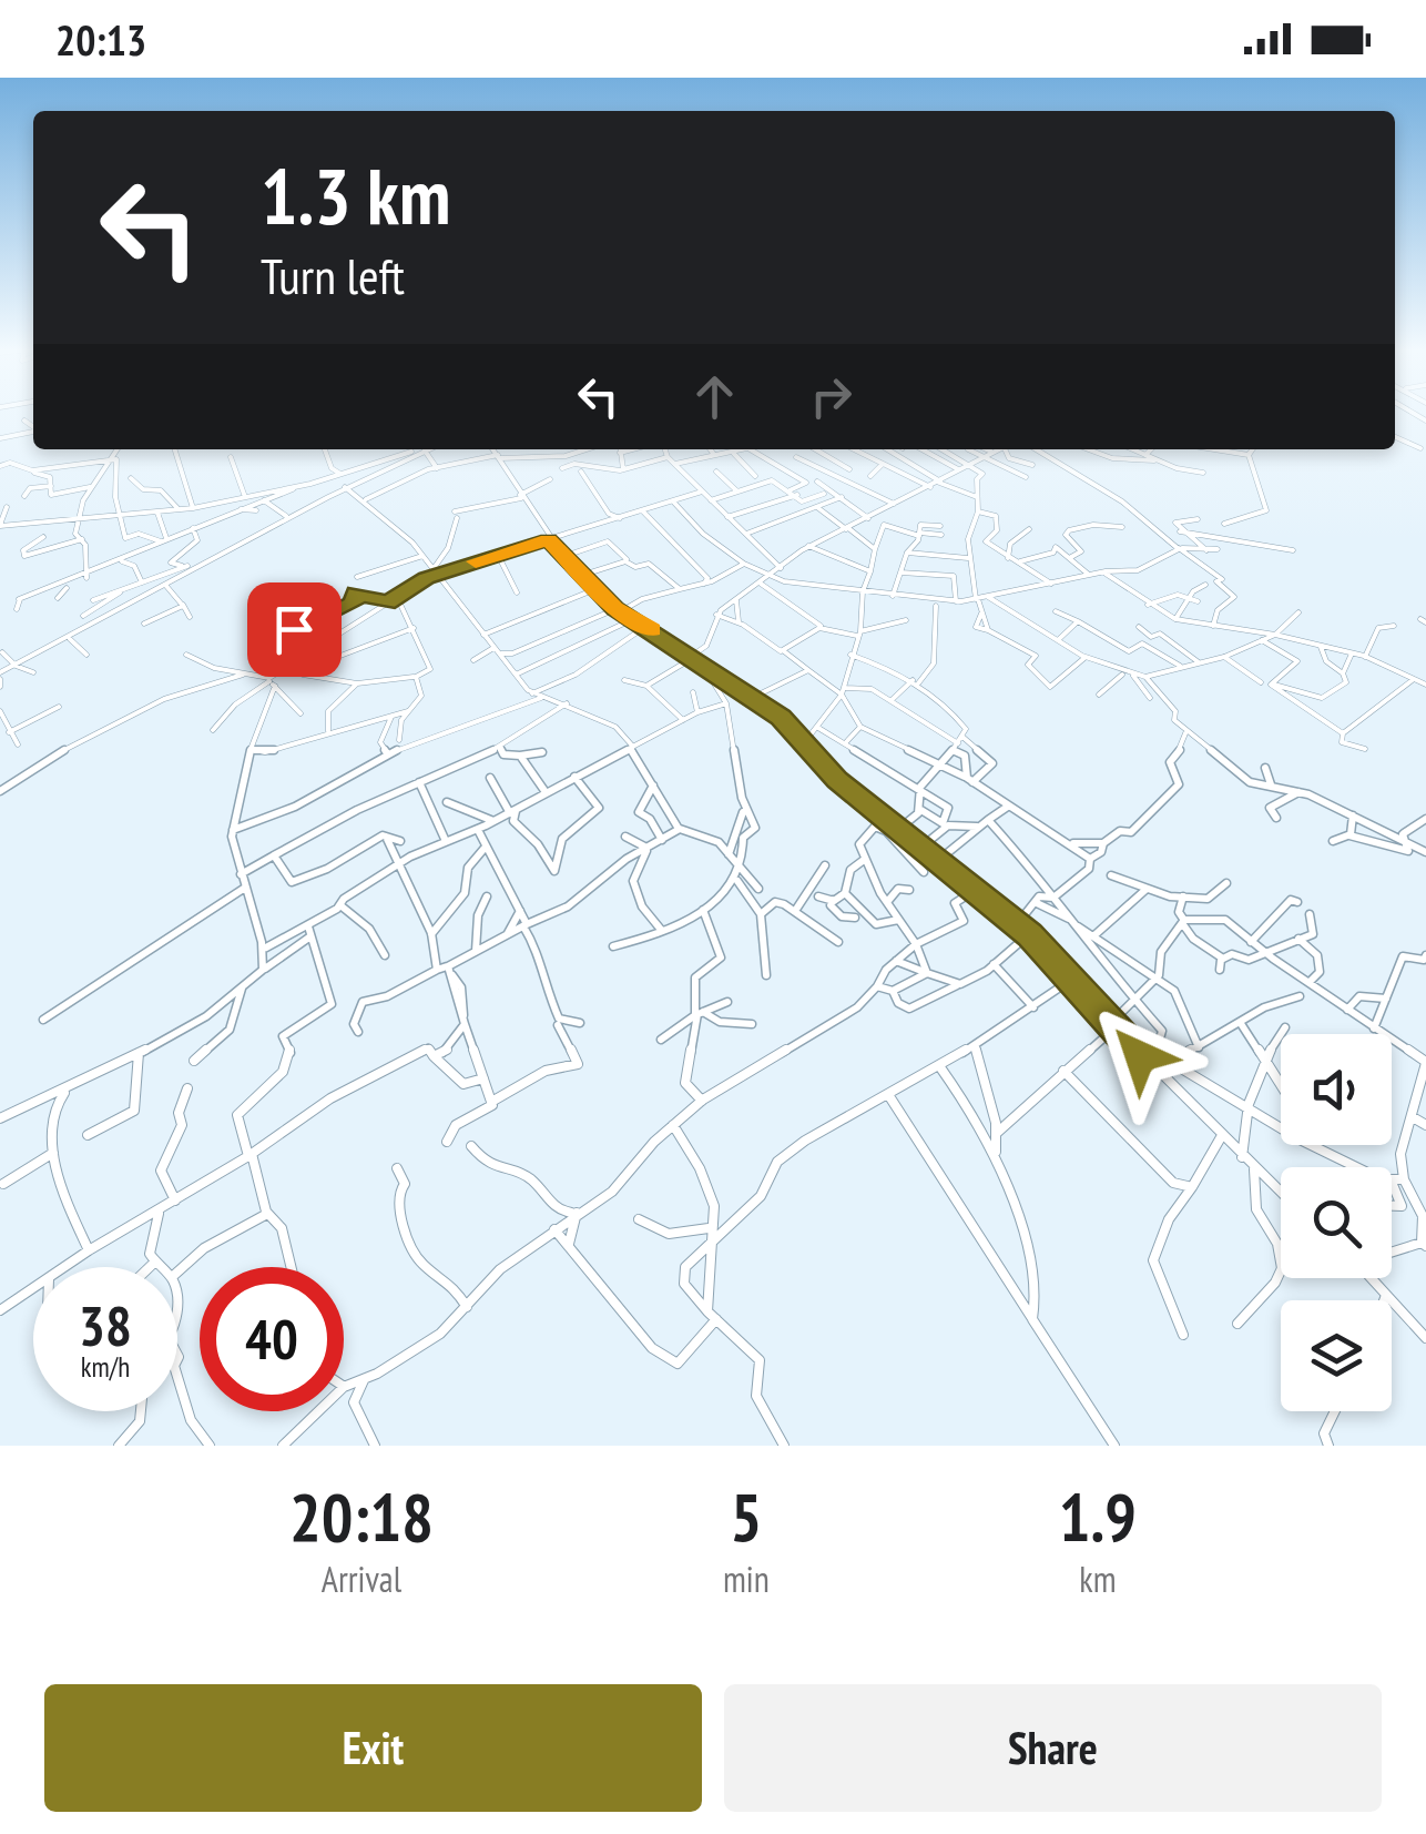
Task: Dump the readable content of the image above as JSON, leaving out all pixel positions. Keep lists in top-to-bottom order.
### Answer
{
  "page": {
    "status": "20:13",
    "turn": ["1.3 km", "Turn left"],
    "speed": "38 km/h",
    "limit": "40",
    "eta": [
      "20:18",
      "Arrival",
      "5",
      "min",
      "1.9",
      "km"
    ],
    "buttons": ["Exit", "Share"]
  }
}
